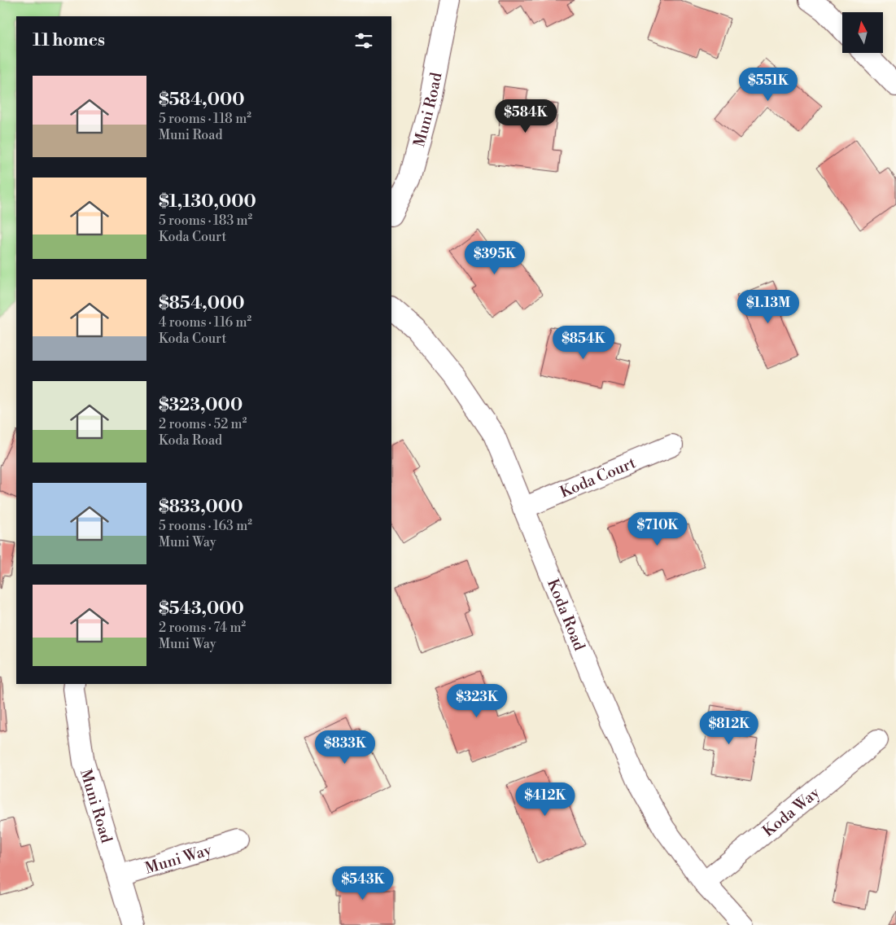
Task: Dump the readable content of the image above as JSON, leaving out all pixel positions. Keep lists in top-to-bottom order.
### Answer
{
  "streets": {
    "street": [
      "Muni Road",
      "Koda Court",
      "Koda Road",
      "Koda Way",
      "Muni Way"
    ]
  },
  "crossings": [
    ["Muni Road", "Muni Way"],
    ["Koda Court", "Koda Road"],
    ["Koda Road", "Koda Way"]
  ],
  "north": "top",
  "page": {
    "heading": "11 homes",
    "list": [
      {
        "name": "$584,000",
        "note": "5 rooms · 118 m² · Muni Road"
      },
      {
        "name": "$1,130,000",
        "note": "5 rooms · 183 m² · Koda Court"
      },
      {
        "name": "$854,000",
        "note": "4 rooms · 116 m² · Koda Court"
      },
      {
        "name": "$323,000",
        "note": "2 rooms · 52 m² · Koda Road"
      },
      {
        "name": "$833,000",
        "note": "5 rooms · 163 m² · Muni Way"
      },
      {
        "name": "$543,000",
        "note": "2 rooms · 74 m² · Muni Way"
      }
    ],
    "price": [
      "$551K",
      "$584K",
      "$395K",
      "$1.13M",
      "$854K",
      "$710K",
      "$323K",
      "$812K",
      "$833K",
      "$412K",
      "$543K"
    ]
  }
}
